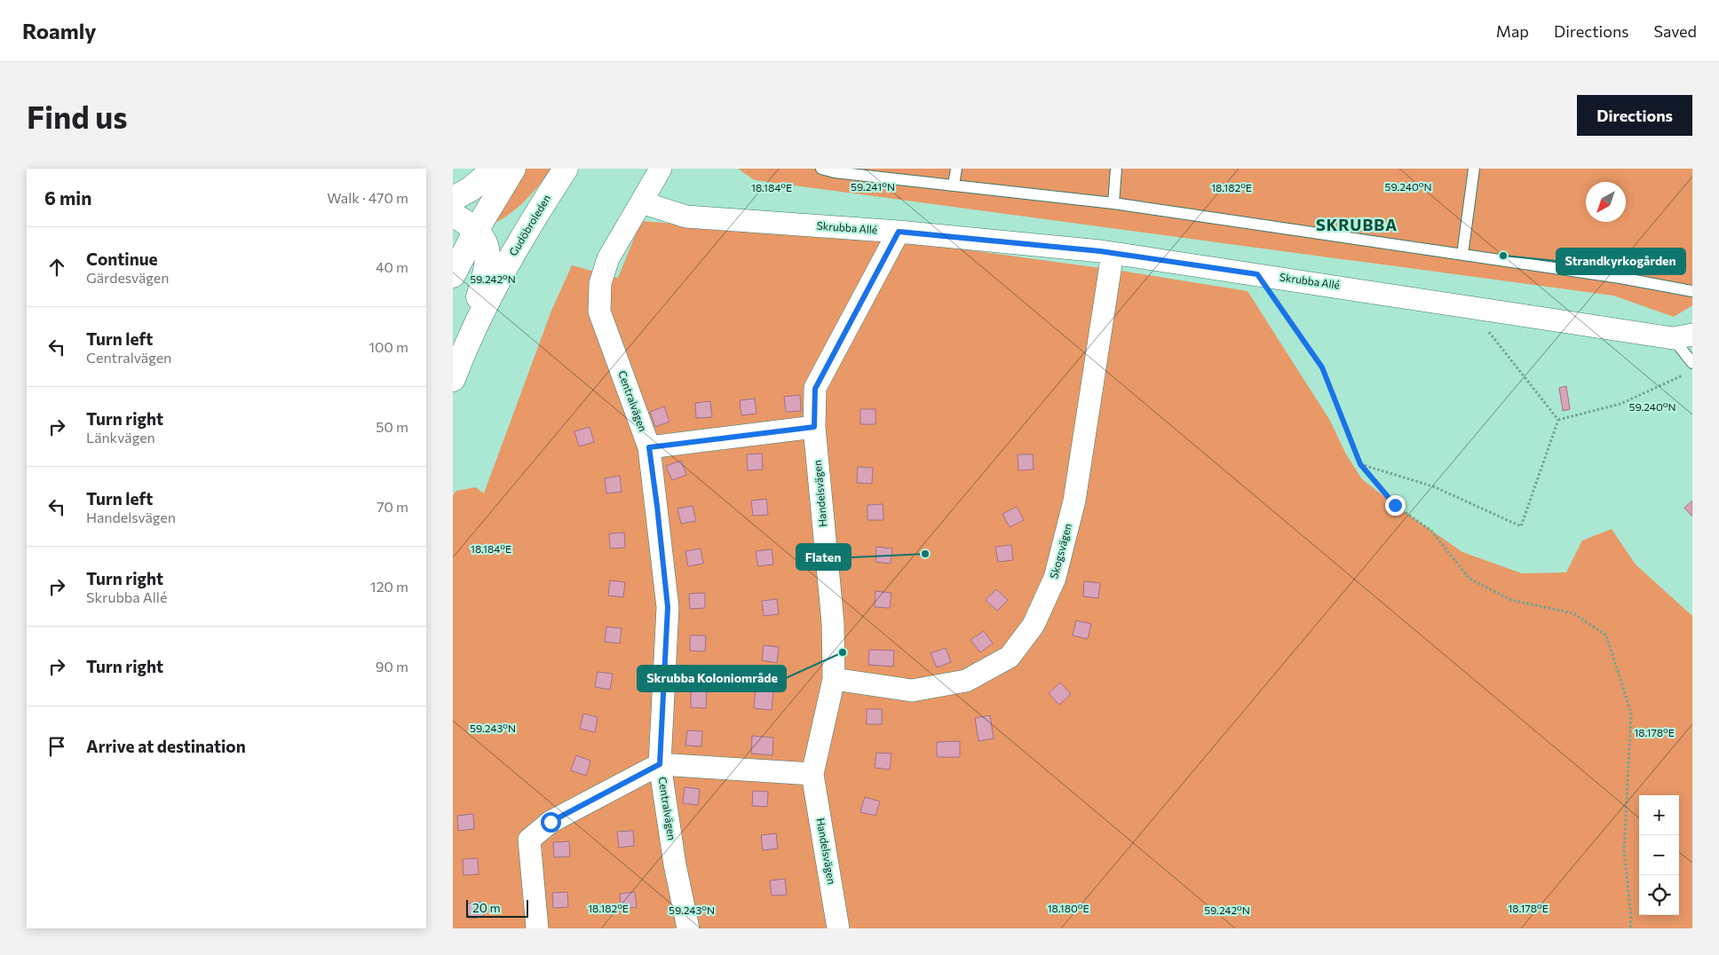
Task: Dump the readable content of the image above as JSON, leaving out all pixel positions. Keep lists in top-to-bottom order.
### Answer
{
  "streets": {
    "main road": ["Gudöbroleden"],
    "street": [
      "Skrubba Allé",
      "Centralvägen",
      "Handelsvägen",
      "Skogsvägen"
    ]
  },
  "crossings": [
    ["Skrubba Allé", "Centralvägen"],
    ["Skrubba Allé", "Handelsvägen"],
    ["Skrubba Allé", "Skogsvägen"],
    ["Handelsvägen", "Skogsvägen"]
  ],
  "districts": ["SKRUBBA"],
  "places": ["Strandkyrkogården", "Flaten", "Skrubba Koloniområde"],
  "scale_bar": "20 m",
  "north": "bottom left",
  "page": {
    "header": "Roamly",
    "nav": ["Map", "Directions", "Saved"],
    "buttons": "Directions",
    "title": "Find us",
    "heading": ["6 min", "Walk · 470 m"],
    "list": [
      ["Continue", "Gärdesvägen", "40 m"],
      ["Turn left", "Centralvägen", "100 m"],
      ["Turn right", "Länkvägen", "50 m"],
      ["Turn left", "Handelsvägen", "70 m"],
      ["Turn right", "Skrubba Allé", "120 m"],
      ["Turn right", "90 m"],
      "Arrive at destination"
    ],
    "map_buttons": ["+", "−"],
    "scale": "20 m"
  },
  "coordinates": [
    "59.241°N",
    "59.240°N",
    "18.184°E",
    "18.182°E",
    "59.242°N",
    "59.243°N",
    "18.178°E",
    "18.180°E"
  ]
}
